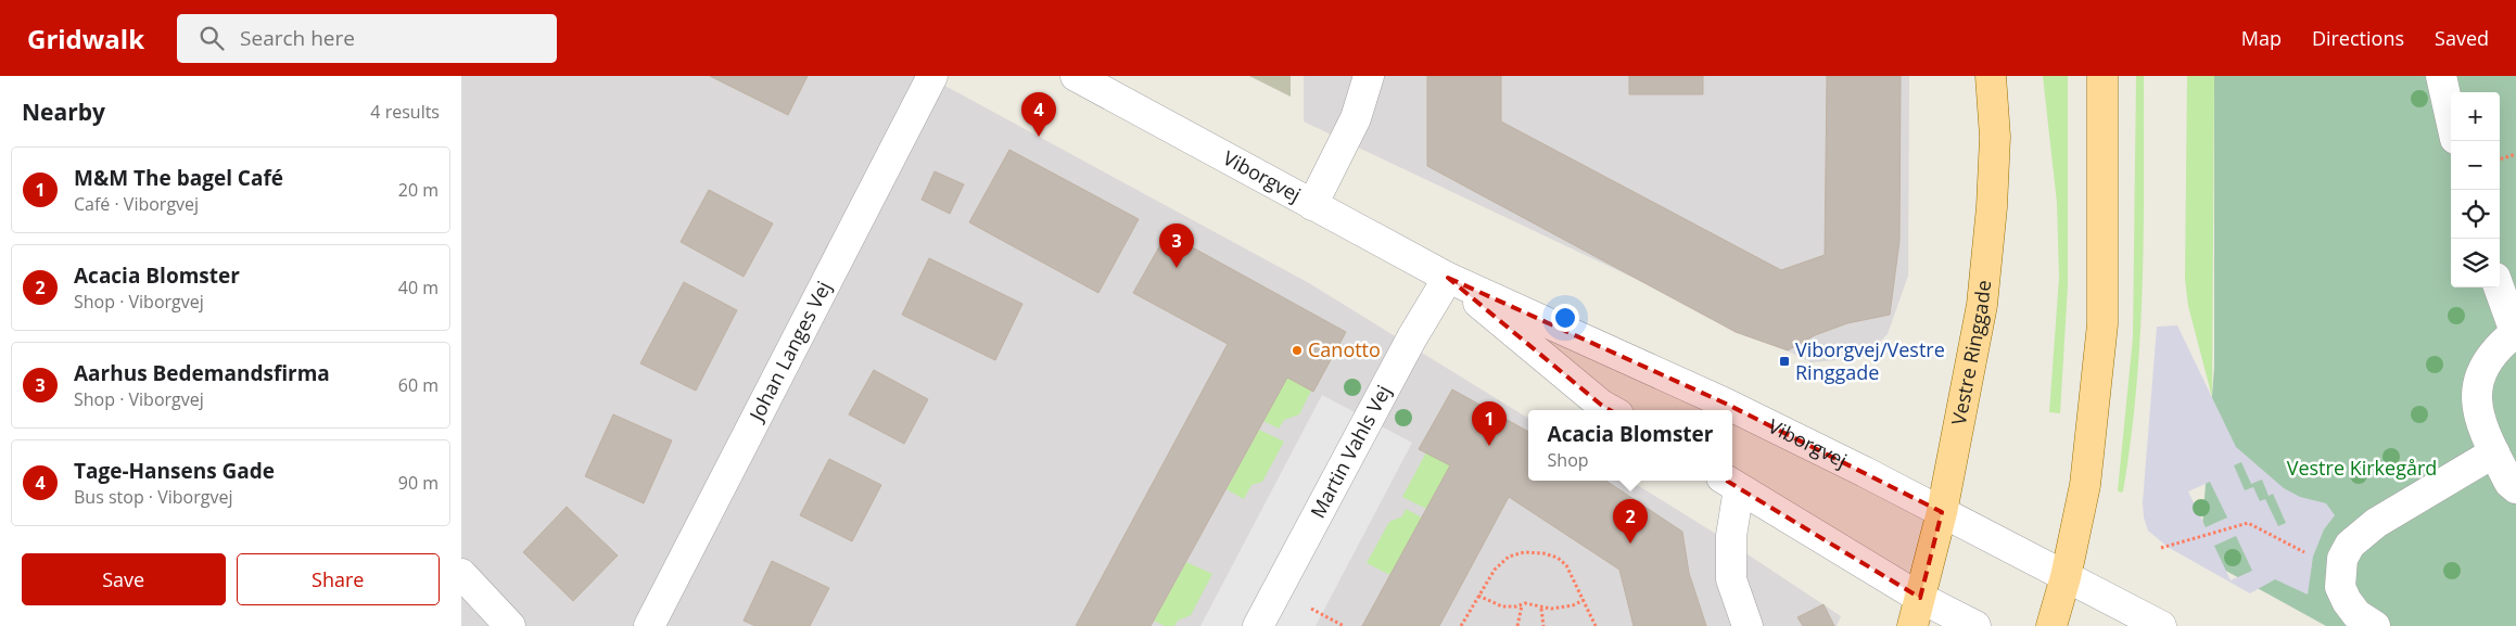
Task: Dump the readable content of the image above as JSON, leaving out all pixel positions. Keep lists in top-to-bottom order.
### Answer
{
  "streets": {
    "main road": ["Vestre Ringgade"],
    "street": ["Viborgvej", "Johan Langes Vej", "Martin Vahls Vej"]
  },
  "crossings": [
    ["Viborgvej", "Vestre Ringgade"],
    ["Viborgvej", "Martin Vahls Vej"]
  ],
  "parks": ["Vestre Kirkegård"],
  "places": {
    "other": ["Canotto"],
    "transit": ["Viborgvej/Vestre Ringgade"]
  },
  "page": {
    "header": "Gridwalk",
    "search": "Search here",
    "nav": ["Map", "Directions", "Saved"],
    "heading": ["Nearby", "4 results"],
    "map_buttons": ["+", "−"],
    "pins": [
      "4",
      "3",
      "1",
      "2"
    ],
    "list": [
      {
        "mark": "1",
        "name": "M&M The bagel Café",
        "note": "Café · Viborgvej",
        "value": "20 m"
      },
      {
        "mark": "2",
        "name": "Acacia Blomster",
        "note": "Shop · Viborgvej",
        "value": "40 m"
      },
      {
        "mark": "3",
        "name": "Aarhus Bedemandsfirma",
        "note": "Shop · Viborgvej",
        "value": "60 m"
      },
      {
        "mark": "4",
        "name": "Tage-Hansens Gade",
        "note": "Bus stop · Viborgvej",
        "value": "90 m"
      }
    ],
    "popup": ["Acacia Blomster", "Shop"],
    "buttons": ["Save", "Share"]
  }
}
